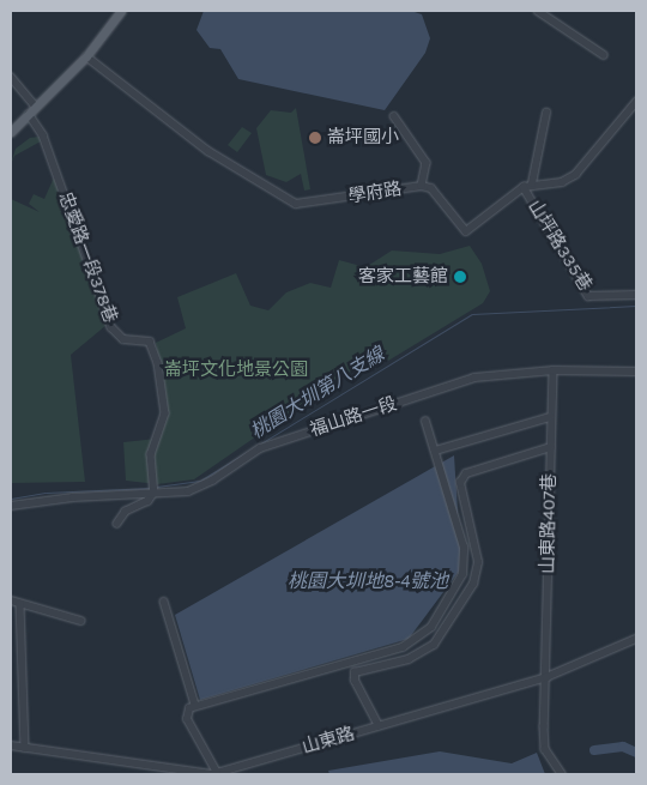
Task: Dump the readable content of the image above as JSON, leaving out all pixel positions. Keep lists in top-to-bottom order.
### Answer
{
  "streets": {
    "street": [
      "學府路",
      "山坪路335巷",
      "忠愛路一段378巷",
      "福山路一段",
      "山東路407巷",
      "山東路"
    ]
  },
  "crossings": [
    ["學府路", "山坪路335巷"],
    ["忠愛路一段378巷", "福山路一段"],
    ["福山路一段", "山東路407巷"],
    ["山東路407巷", "山東路"]
  ],
  "water": ["桃園大圳第八支線", "桃園大圳地8-4號池"],
  "parks": ["崙坪文化地景公園"],
  "places": ["崙坪國小", "客家工藝館"]
}
